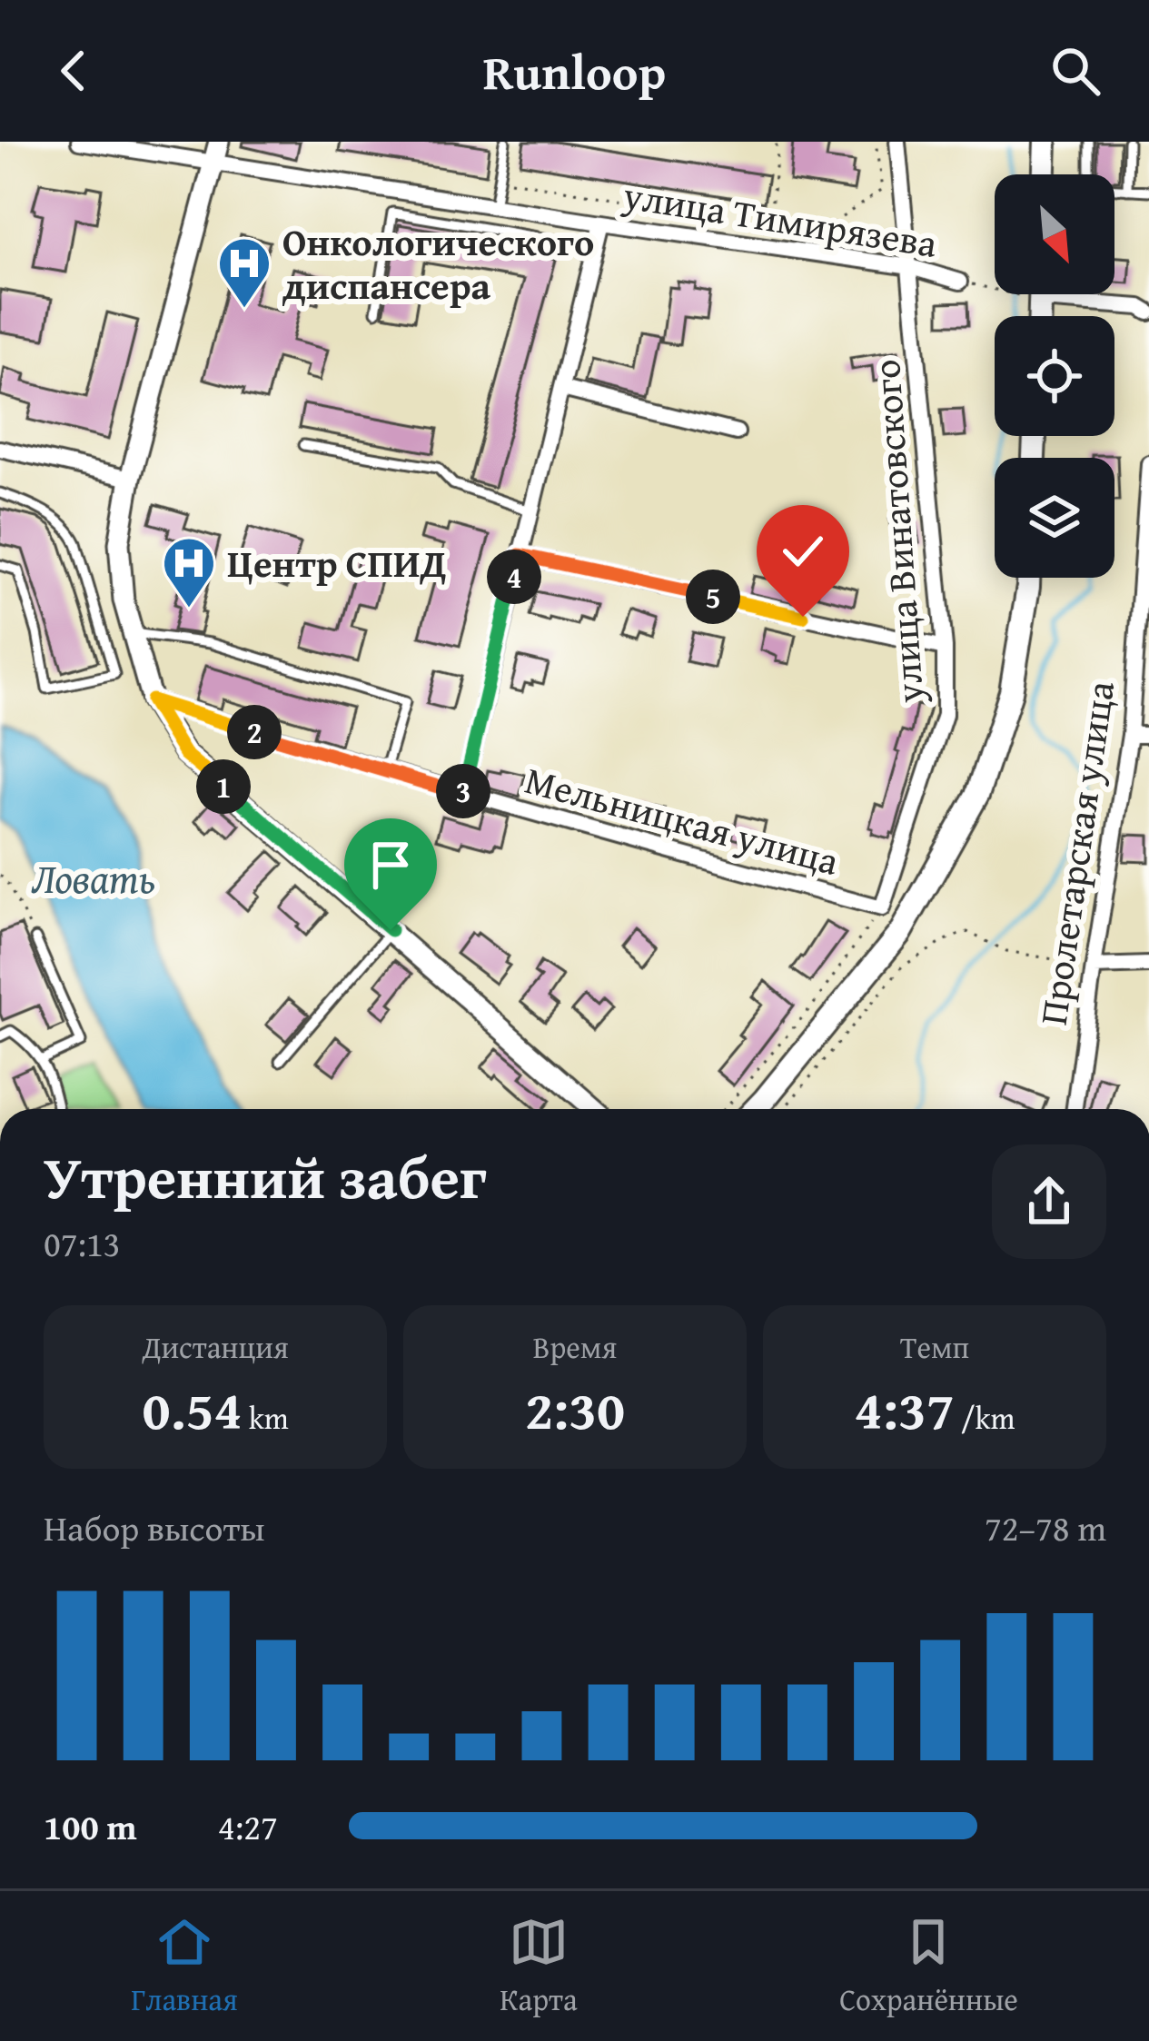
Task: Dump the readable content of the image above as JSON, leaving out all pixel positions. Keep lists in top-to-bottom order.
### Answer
{
  "streets": {
    "street": [
      "улица Тимирязева",
      "улица Винатовского",
      "Мельницкая улица",
      "Пролетарская улица"
    ]
  },
  "crossings": [
    ["улица Тимирязева", "улица Винатовского"],
    ["улица Винатовского", "Мельницкая улица"]
  ],
  "water": ["Ловать"],
  "places": {
    "hospital": ["Онкологического диспансера", "Центр СПИД"]
  },
  "north": "bottom right",
  "page": {
    "header": "Runloop",
    "pins": [
      "4",
      "5",
      "2",
      "1",
      "3"
    ],
    "heading": ["Утренний забег", "07:13"],
    "stats": [
      ["Дистанция", "0.54 km"],
      ["Время", "2:30"],
      ["Темп", "4:37 /km"]
    ],
    "chart": ["Набор высоты", "72–78 m"],
    "list": [
      {
        "name": "100 m",
        "note": "4:27"
      }
    ],
    "tabs": ["Главная", "Карта", "Сохранённые"]
  }
}
